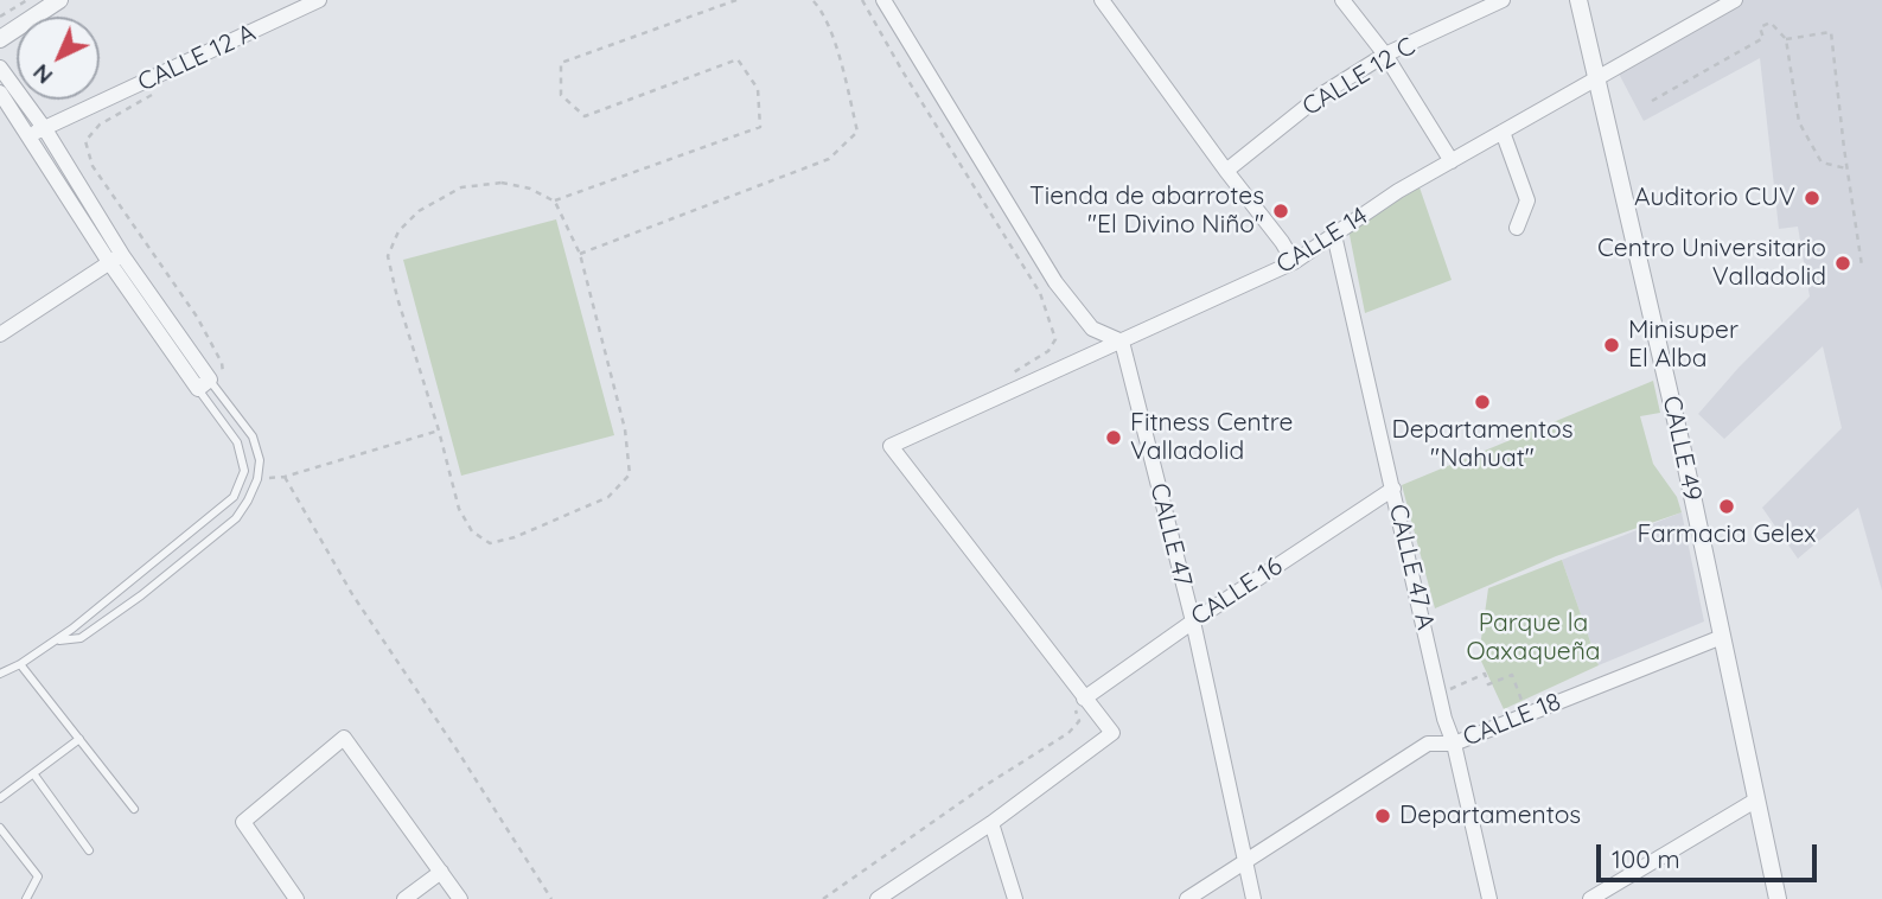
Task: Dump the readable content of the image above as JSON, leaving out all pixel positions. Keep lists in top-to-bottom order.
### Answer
{
  "streets": {
    "street": [
      "CALLE 12 A",
      "CALLE 12 C",
      "CALLE 14",
      "CALLE 49",
      "CALLE 47",
      "CALLE 47 A",
      "CALLE 16",
      "CALLE 18"
    ]
  },
  "crossings": [
    ["CALLE 14", "CALLE 49"],
    ["CALLE 14", "CALLE 47"],
    ["CALLE 14", "CALLE 47 A"],
    ["CALLE 14", "CALLE 16"],
    ["CALLE 49", "CALLE 18"],
    ["CALLE 47", "CALLE 16"],
    ["CALLE 47", "CALLE 18"],
    ["CALLE 47 A", "CALLE 16"],
    ["CALLE 47 A", "CALLE 18"]
  ],
  "parks": ["Parque la Oaxaqueña"],
  "places": [
    "Auditorio CUV",
    "Tienda de abarrotes \"El Divino Niño\"",
    "Centro Universitario Valladolid",
    "Minisuper El Alba",
    "Departamentos \"Nahuat\"",
    "Fitness Centre Valladolid",
    "Farmacia Gelex",
    "Departamentos"
  ],
  "scale_bar": "100 m",
  "north": "bottom left"
}
